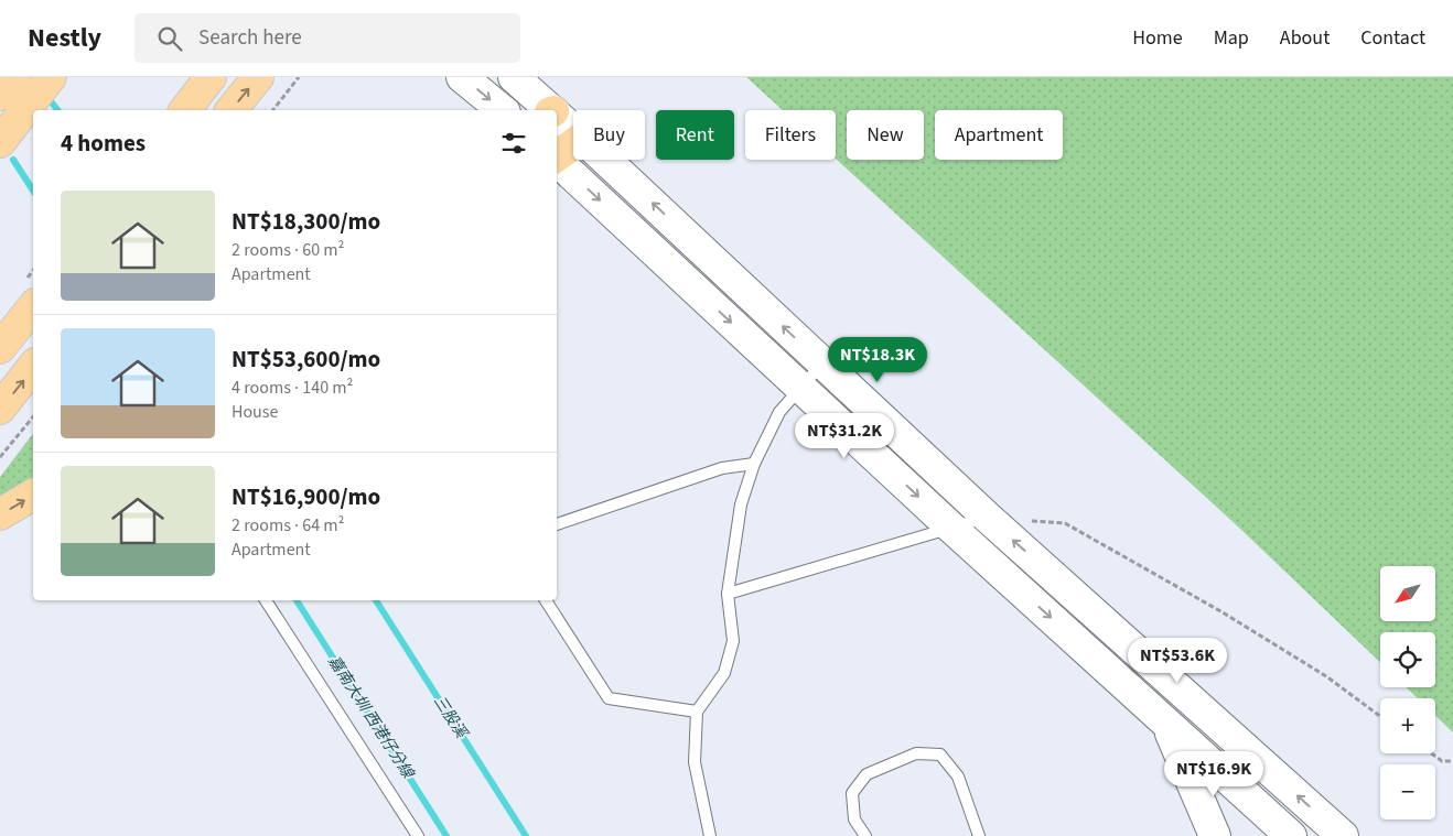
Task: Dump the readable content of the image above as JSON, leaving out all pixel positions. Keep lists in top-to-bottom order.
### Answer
{
  "water": ["嘉南大圳 西港仔分線", "三股溪"],
  "north": "bottom left",
  "page": {
    "header": "Nestly",
    "search": "Search here",
    "nav": [
      "Home",
      "Map",
      "About",
      "Contact"
    ],
    "chip": [
      "Buy",
      "Rent",
      "Filters",
      "New",
      "Apartment"
    ],
    "heading": "4 homes",
    "list": [
      {
        "name": "NT$18,300/mo",
        "note": "2 rooms · 60 m² · Apartment"
      },
      {
        "name": "NT$53,600/mo",
        "note": "4 rooms · 140 m² · House"
      },
      {
        "name": "NT$16,900/mo",
        "note": "2 rooms · 64 m² · Apartment"
      }
    ],
    "price": [
      "NT$18.3K",
      "NT$31.2K",
      "NT$53.6K",
      "NT$16.9K"
    ],
    "map_buttons": ["+", "−"]
  }
}
